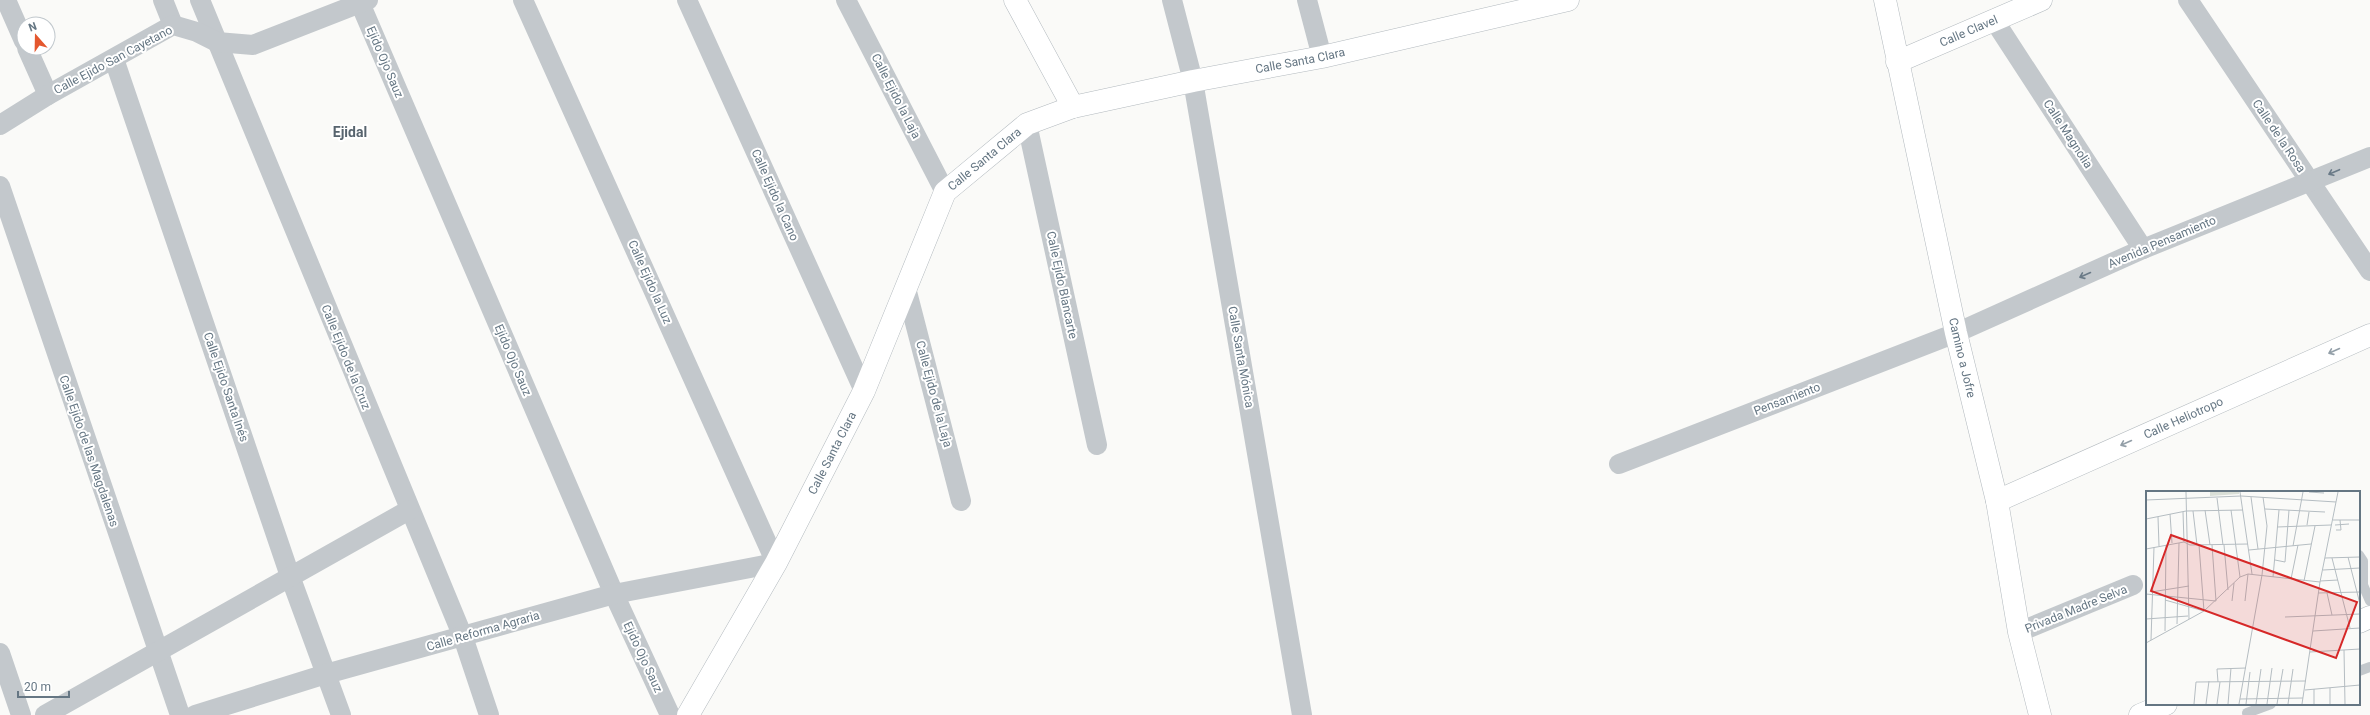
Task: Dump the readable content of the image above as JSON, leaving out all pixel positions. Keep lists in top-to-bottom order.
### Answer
{
  "streets": {
    "street": [
      "Calle Clavel",
      "Calle Ejido San Cayetano",
      "Calle Santa Clara",
      "Ejido Ojo Sauz",
      "Calle Ejido la Laja",
      "Calle Magnolia",
      "Calle de la Rosa",
      "Calle Ejido la Cano",
      "Avenida Pensamiento",
      "Calle Ejido la Luz",
      "Calle Ejido Blancarte",
      "Calle Ejido de la Cruz",
      "Calle Santa Mónica",
      "Camino a Jofre",
      "Calle Ejido Santa Inés",
      "Calle Ejido de la Laja",
      "Pensamiento",
      "Calle Heliotropo",
      "Calle Ejido de las Magdalenas",
      "Privada Madre Selva",
      "Calle Reforma Agraria"
    ]
  },
  "crossings": [
    ["Calle Clavel", "Calle Magnolia"],
    ["Calle Clavel", "Camino a Jofre"],
    ["Calle Ejido San Cayetano", "Ejido Ojo Sauz"],
    ["Calle Ejido San Cayetano", "Calle Ejido de la Cruz"],
    ["Calle Ejido San Cayetano", "Calle Ejido Santa Inés"],
    ["Calle Santa Clara", "Calle Ejido la Laja"],
    ["Calle Santa Clara", "Calle Ejido la Cano"],
    ["Calle Santa Clara", "Calle Ejido la Luz"],
    ["Calle Santa Clara", "Calle Ejido Blancarte"],
    ["Calle Santa Clara", "Calle Santa Mónica"],
    ["Calle Santa Clara", "Calle Ejido de la Laja"],
    ["Calle Santa Clara", "Calle Reforma Agraria"],
    ["Ejido Ojo Sauz", "Calle Reforma Agraria"],
    ["Calle Magnolia", "Avenida Pensamiento"],
    ["Calle de la Rosa", "Avenida Pensamiento"],
    ["Avenida Pensamiento", "Camino a Jofre"],
    ["Avenida Pensamiento", "Pensamiento"],
    ["Calle Ejido la Luz", "Calle Reforma Agraria"],
    ["Calle Ejido de la Cruz", "Calle Reforma Agraria"],
    ["Camino a Jofre", "Pensamiento"],
    ["Camino a Jofre", "Calle Heliotropo"],
    ["Camino a Jofre", "Privada Madre Selva"],
    ["Calle Ejido Santa Inés", "Calle Reforma Agraria"]
  ],
  "one_way": ["Avenida Pensamiento", "Calle Heliotropo"],
  "districts": ["Ejidal"],
  "scale_bar": "20 m",
  "north": "top"
}
